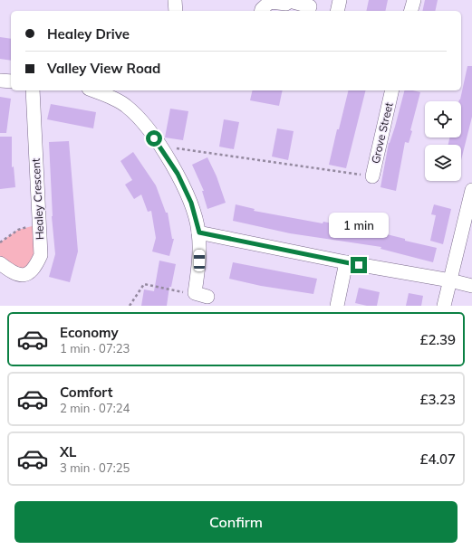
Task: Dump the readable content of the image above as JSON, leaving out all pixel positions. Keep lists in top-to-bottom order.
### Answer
{
  "streets": {
    "street": ["Grove Street", "Healey Crescent"]
  },
  "page": {
    "banner": ["Healey Drive", "Valley View Road"],
    "bubble": "1 min",
    "list": [
      {
        "name": "Economy",
        "note": "1 min · 07:23",
        "value": "£2.39"
      },
      {
        "name": "Comfort",
        "note": "2 min · 07:24",
        "value": "£3.23"
      },
      {
        "name": "XL",
        "note": "3 min · 07:25",
        "value": "£4.07"
      }
    ],
    "buttons": "Confirm"
  }
}
